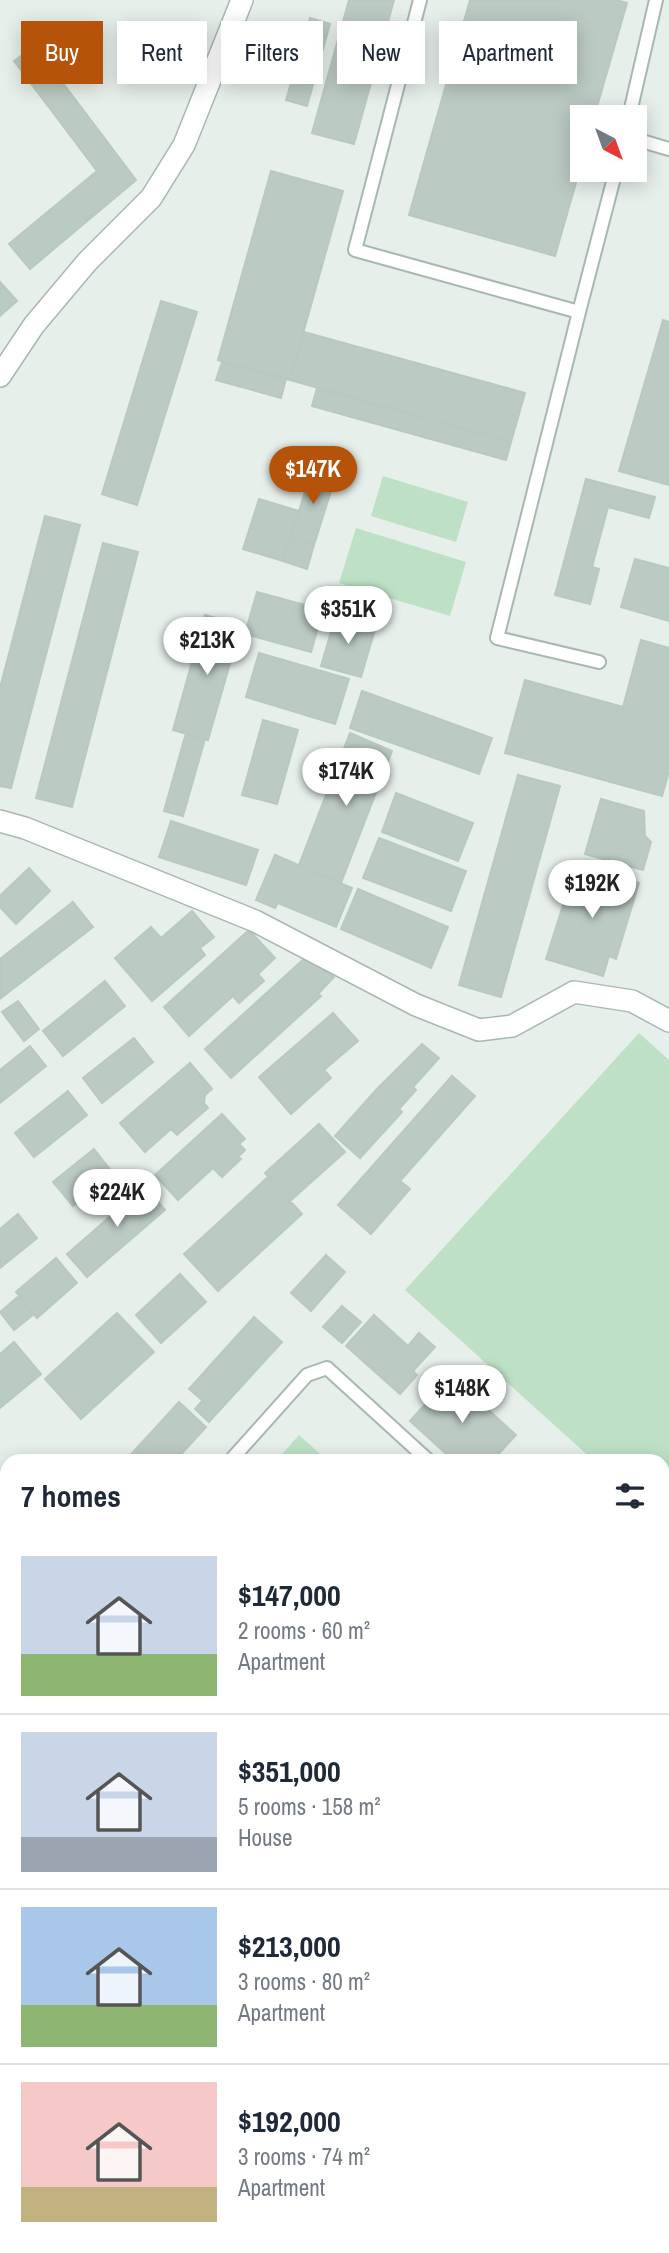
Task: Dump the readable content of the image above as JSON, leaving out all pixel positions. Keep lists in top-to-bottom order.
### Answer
{
  "north": "bottom right",
  "page": {
    "chip": [
      "Buy",
      "Rent",
      "Filters",
      "New",
      "Apartment"
    ],
    "price": [
      "$147K",
      "$351K",
      "$213K",
      "$174K",
      "$192K",
      "$224K",
      "$148K"
    ],
    "heading": "7 homes",
    "list": [
      {
        "name": "$147,000",
        "note": "2 rooms · 60 m² · Apartment"
      },
      {
        "name": "$351,000",
        "note": "5 rooms · 158 m² · House"
      },
      {
        "name": "$213,000",
        "note": "3 rooms · 80 m² · Apartment"
      },
      {
        "name": "$192,000",
        "note": "3 rooms · 74 m² · Apartment"
      }
    ]
  }
}
